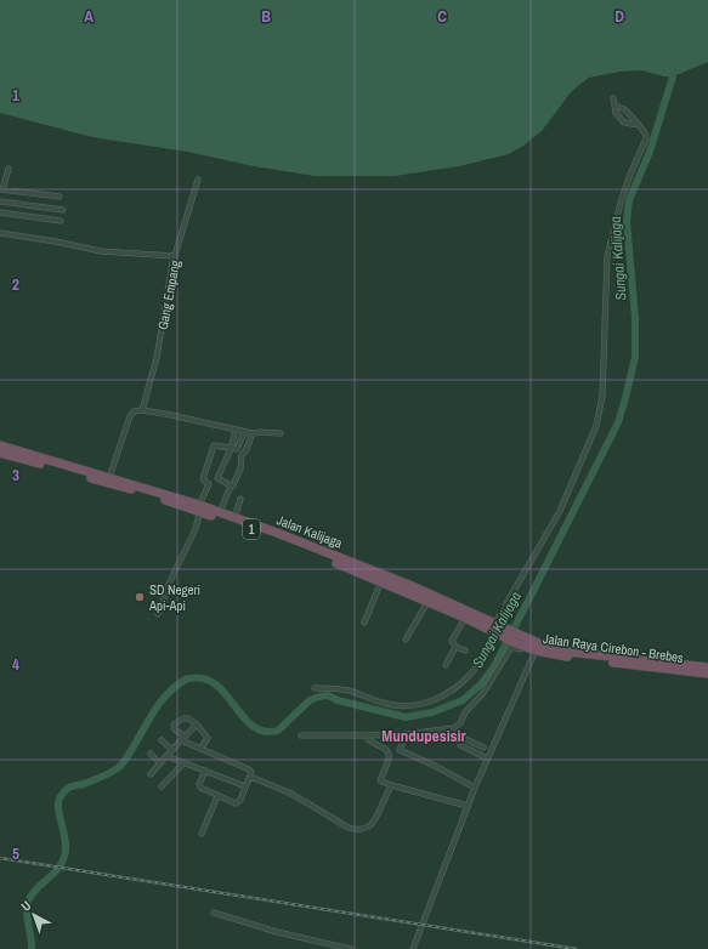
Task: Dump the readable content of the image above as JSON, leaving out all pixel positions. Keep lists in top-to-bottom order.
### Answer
{
  "streets": {
    "highway": ["1", "Jalan Kalijaga", "Jalan Raya Cirebon - Brebes"],
    "street": ["Gang Empang"]
  },
  "crossings": [
    ["Jalan Kalijaga", "Jalan Raya Cirebon - Brebes"]
  ],
  "districts": ["Mundupesisir"],
  "water": ["Sungai Kalijaga"],
  "places": ["SD Negeri Api-Api"],
  "north": "top left",
  "grid": {
    "columns": [
      "A",
      "B",
      "C",
      "D"
    ],
    "rows": [
      "1",
      "2",
      "3",
      "4",
      "5"
    ]
  }
}
